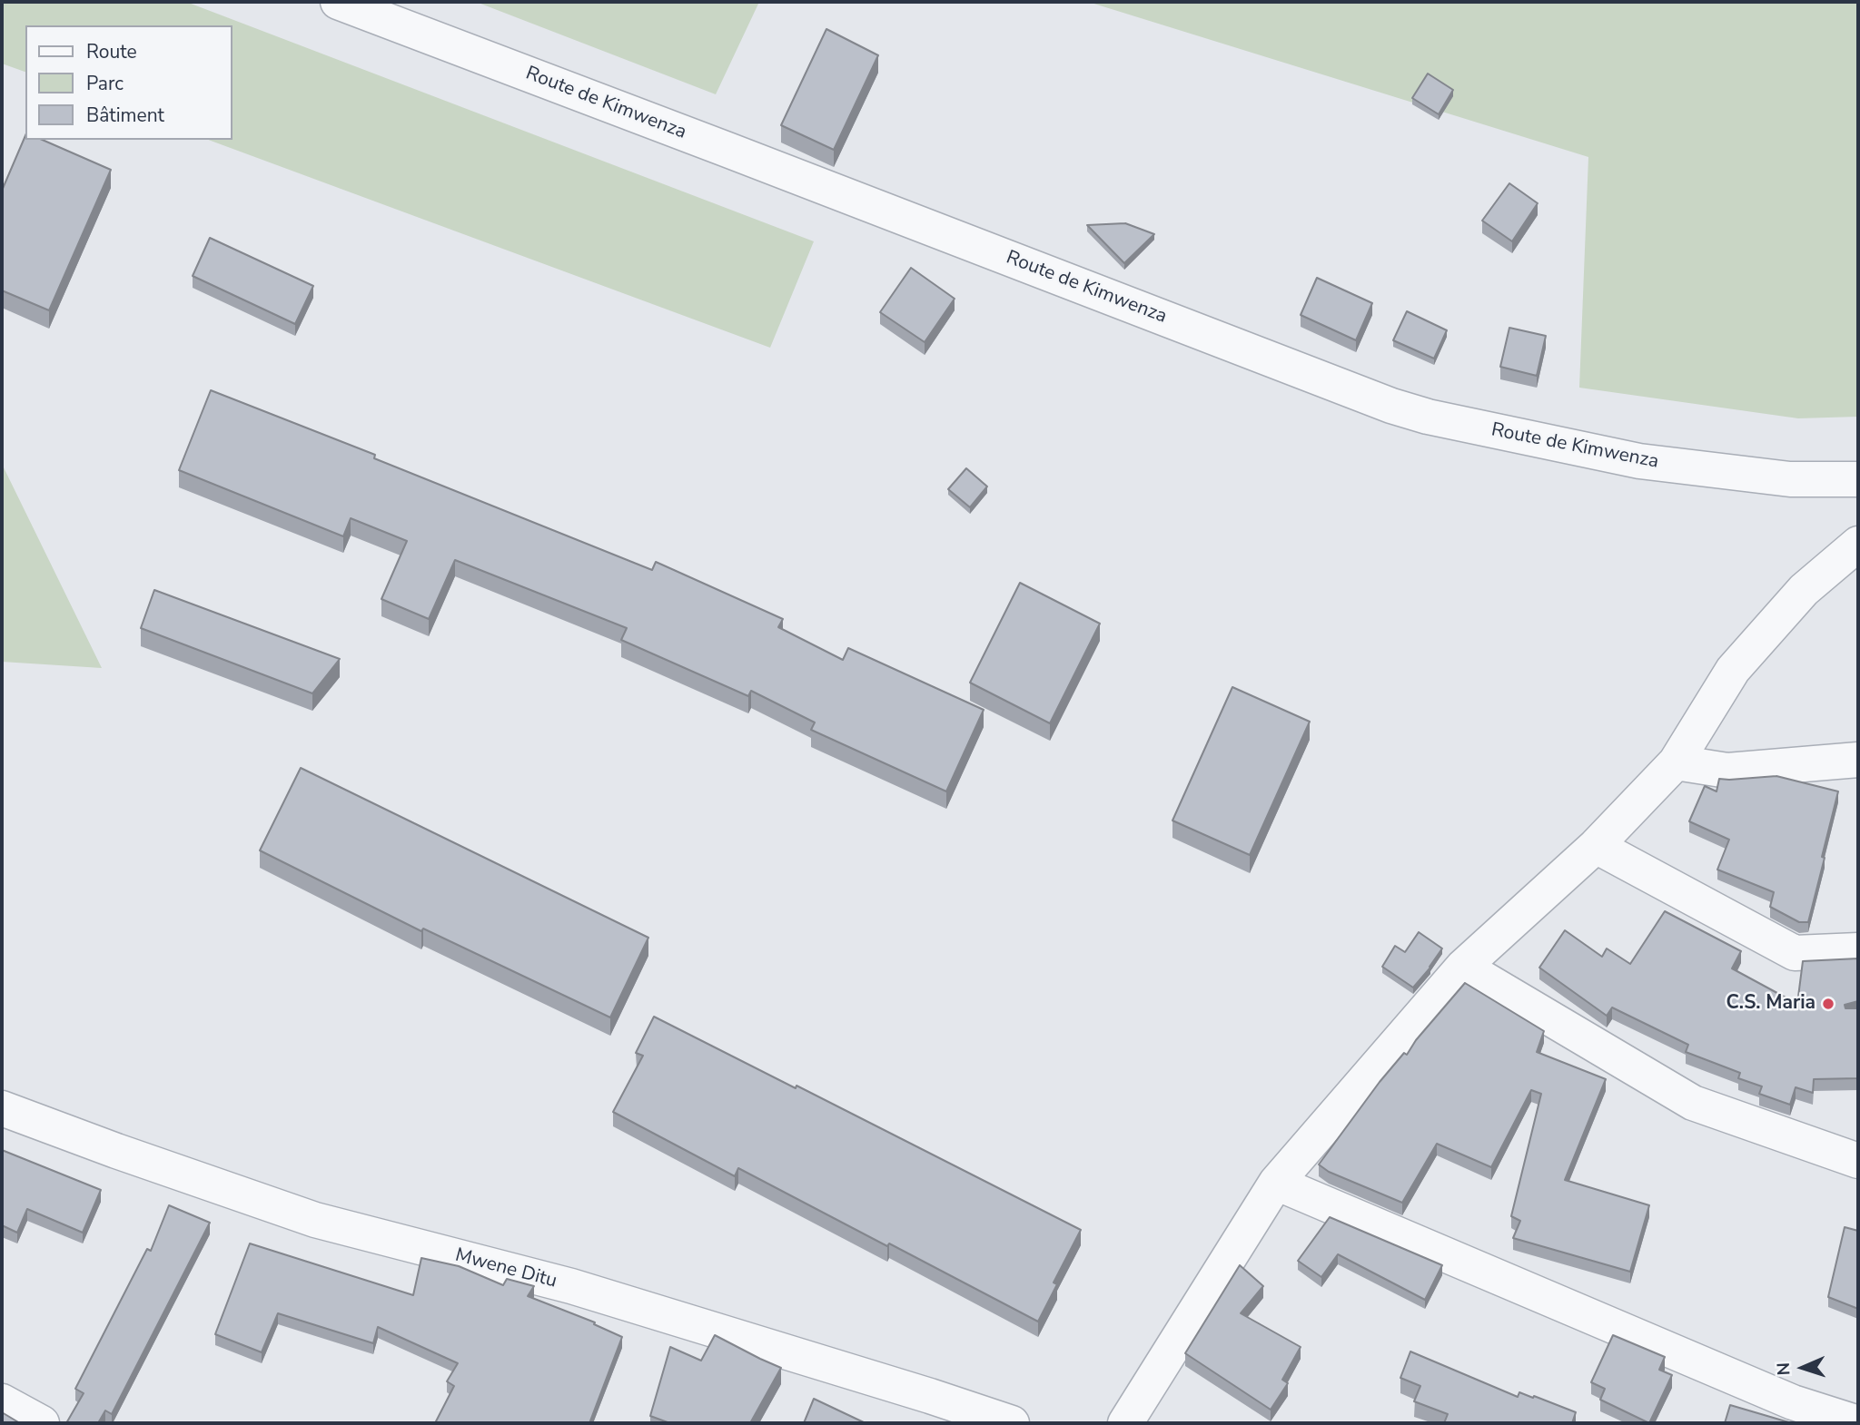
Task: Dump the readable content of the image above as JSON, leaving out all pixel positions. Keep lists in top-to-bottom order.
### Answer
{
  "streets": {
    "street": ["Route de Kimwenza", "Mwene Ditu"]
  },
  "places": ["C.S. Maria"],
  "legend": ["Route", "Parc", "Bâtiment"],
  "north": "left"
}
